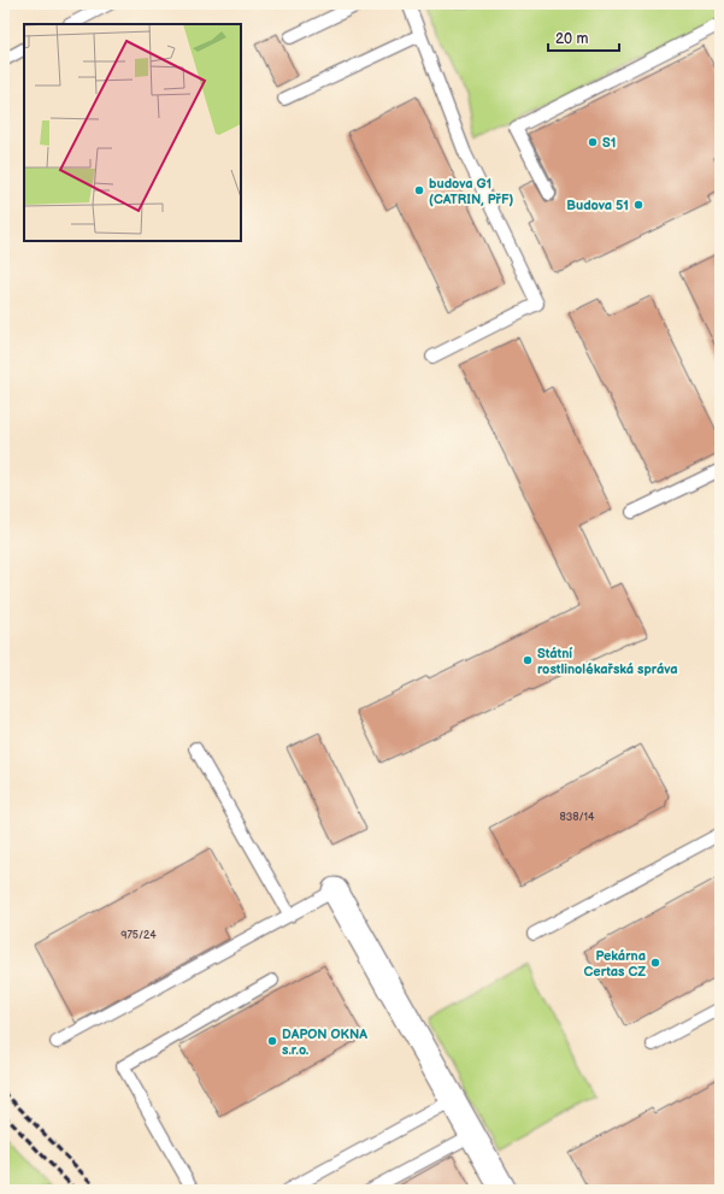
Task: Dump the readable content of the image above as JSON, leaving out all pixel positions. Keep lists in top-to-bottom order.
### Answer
{
  "places": [
    "S1",
    "budova G1 (CATRIN, PřF)",
    "Budova 51",
    "Státní rostlinolékařská správa",
    "Pekárna Certas CZ",
    "DAPON OKNA s.r.o."
  ],
  "house_numbers": ["838/14", "975/24"],
  "scale_bar": "20 m"
}
